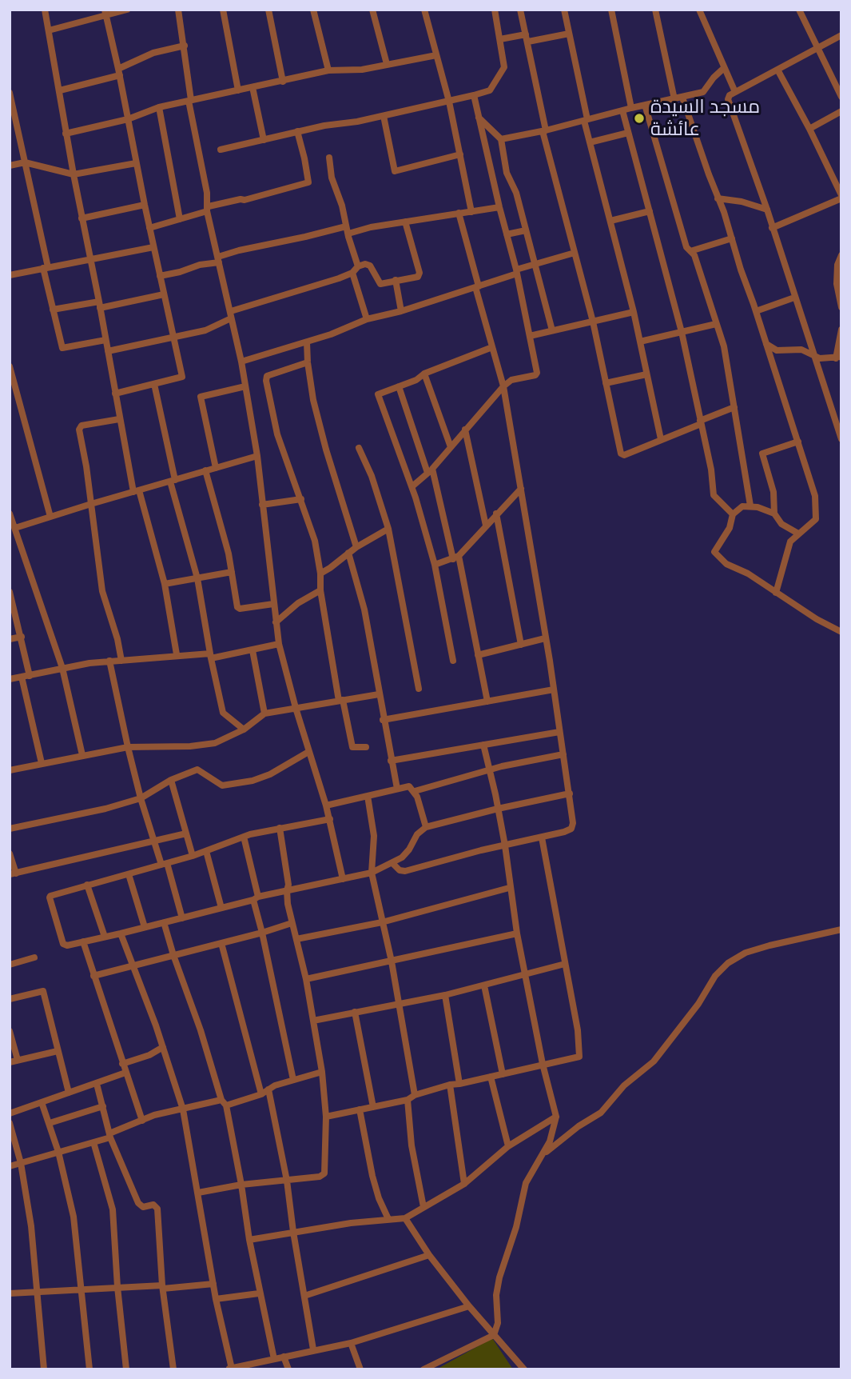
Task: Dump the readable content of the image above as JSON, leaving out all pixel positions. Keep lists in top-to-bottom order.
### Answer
{
  "places": ["مسجد السيدة عائشة"]
}
